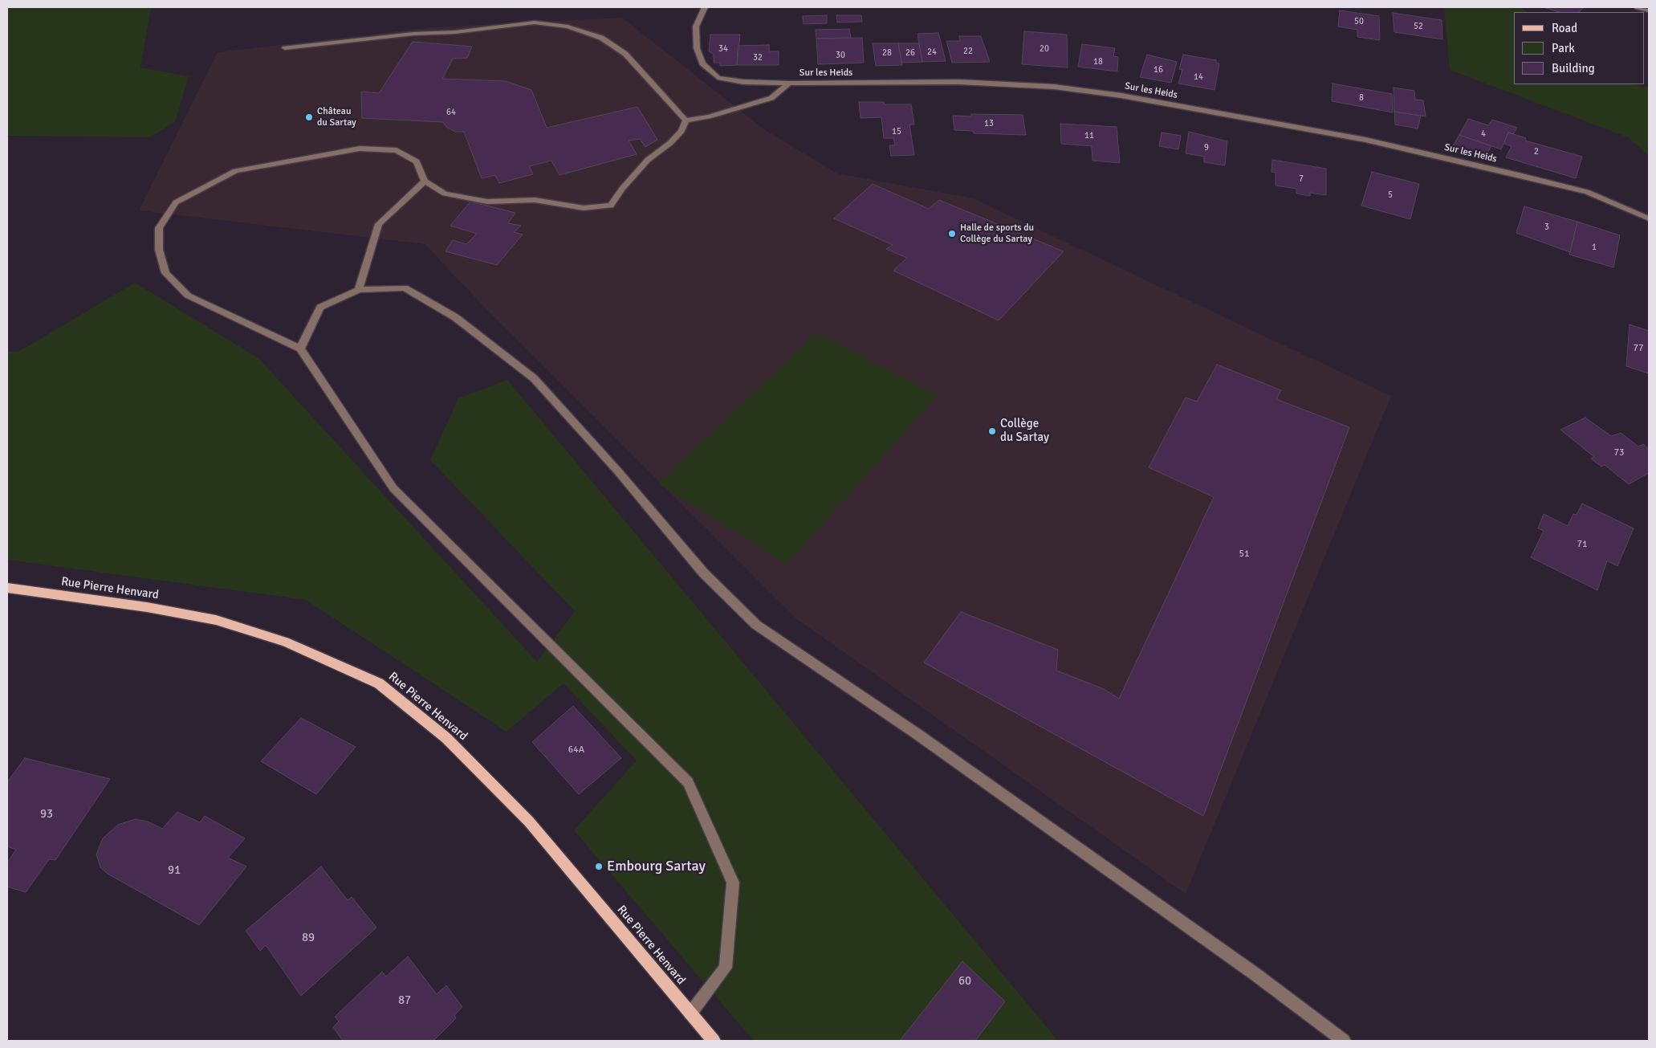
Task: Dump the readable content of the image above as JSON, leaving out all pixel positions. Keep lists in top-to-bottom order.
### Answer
{
  "streets": {
    "main road": ["Rue Pierre Henvard"],
    "street": ["Sur les Heids"]
  },
  "places": [
    "Château du Sartay",
    "Halle de sports du Collège du Sartay",
    "Collège du Sartay",
    "Embourg Sartay"
  ],
  "house_numbers": [
    "50",
    "52",
    "34",
    "20",
    "22",
    "24",
    "28",
    "26",
    "30",
    "32",
    "18",
    "16",
    "14",
    "8",
    "64",
    "13",
    "15",
    "4",
    "11",
    "9",
    "2",
    "7",
    "5",
    "3",
    "1",
    "77",
    "73",
    "71",
    "51",
    "64A",
    "93",
    "91",
    "89",
    "60",
    "87"
  ],
  "legend": ["Road", "Park", "Building"]
}
